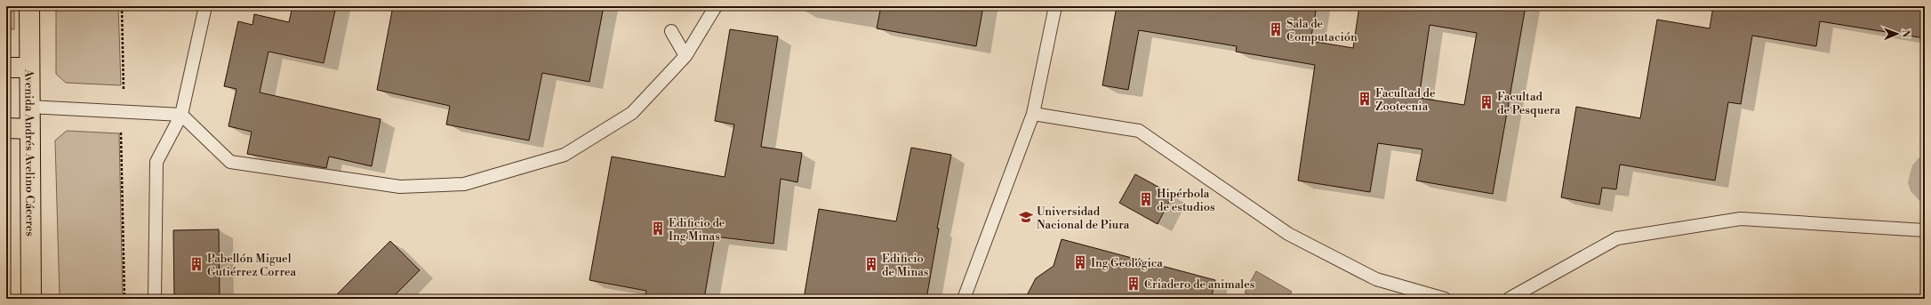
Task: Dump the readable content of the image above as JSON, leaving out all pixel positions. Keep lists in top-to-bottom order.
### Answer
{
  "streets": {
    "main road": ["Avenida Andrés Avelino Cáceres"]
  },
  "places": {
    "building": [
      "Sala de Computación",
      "Facultad de Zootecnia",
      "Facultad de Pesquera",
      "Hipérbola de estudios",
      "Edificio de Ing Minas",
      "Ing Geológica",
      "Pabellón Miguel Gutiérrez Correa",
      "Edificio de Minas",
      "Criadero de animales"
    ],
    "school or university": ["Universidad Nacional de Piura"]
  },
  "north": "right"
}
